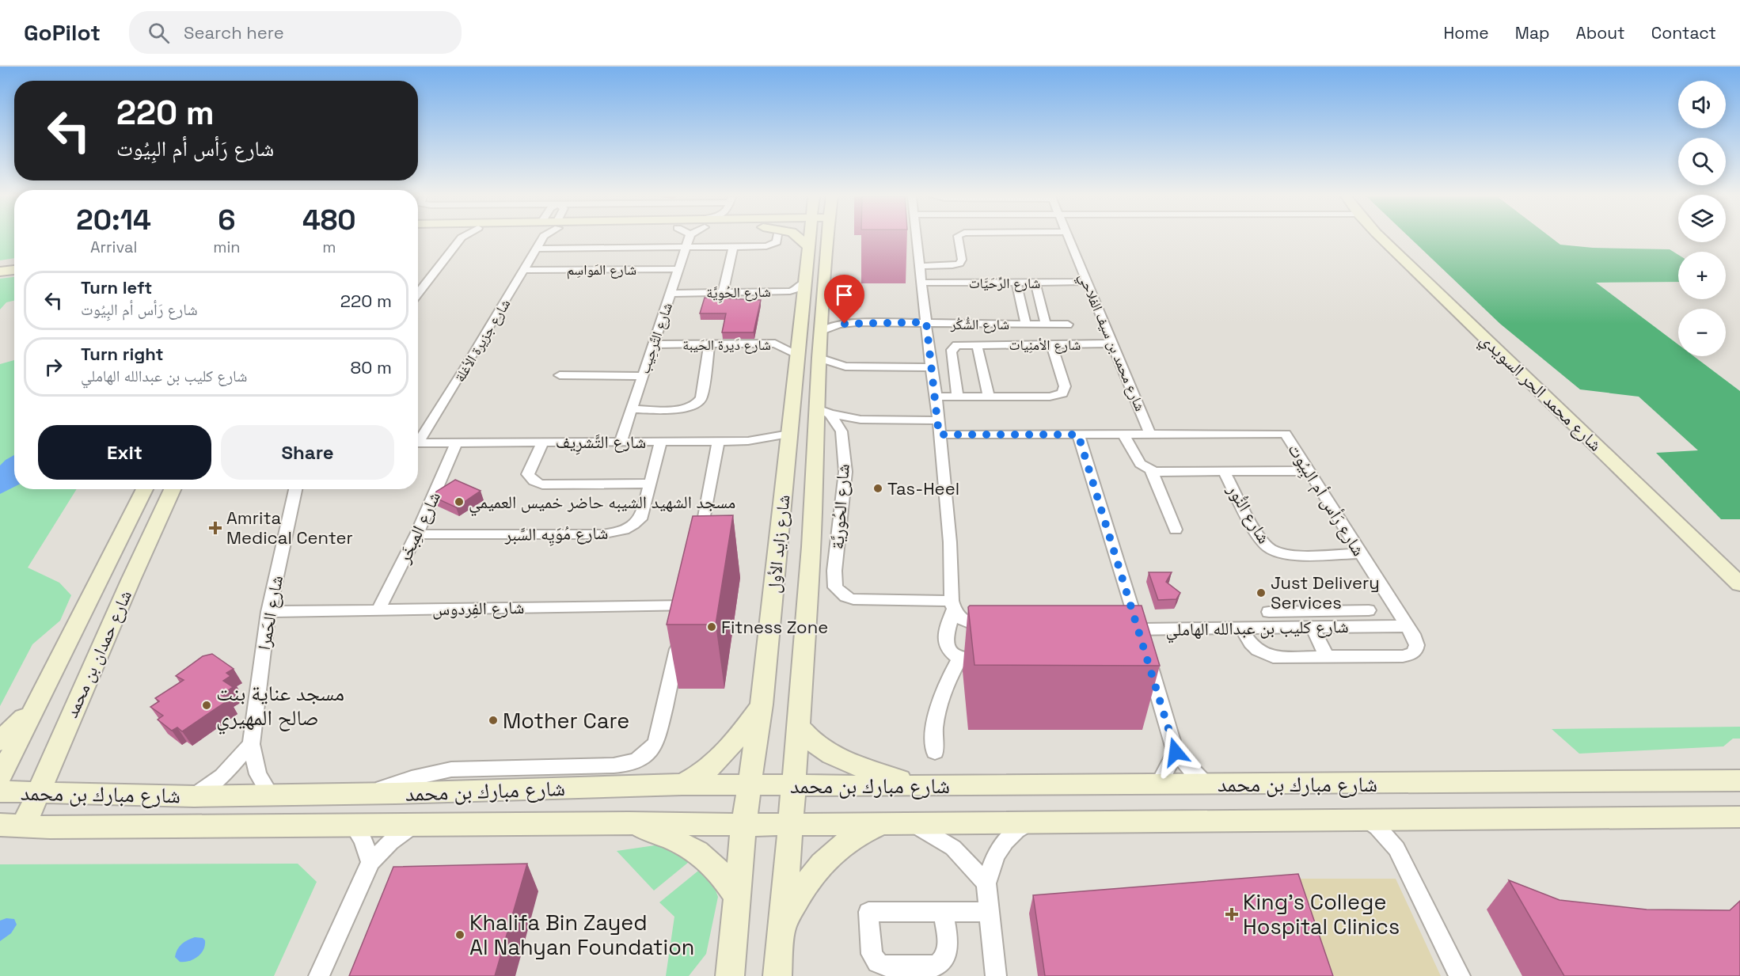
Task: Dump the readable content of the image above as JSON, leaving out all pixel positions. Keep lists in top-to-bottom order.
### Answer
{
  "streets": {
    "main road": [
      "شارع محمد الحر السويدي",
      "شارع زايد الأول",
      "شارع حمدان بن محمد",
      "شارع مبارك بن محمد"
    ],
    "street": [
      "شارع المَواسِم",
      "شارع الرِّحَيَّات",
      "شارع الحُوِيَّة",
      "شارع الشُّكُر",
      "شارع التَّرحِيب",
      "شارع جزيرة الأغلة",
      "شارع محمد بن سيف الفلاحي",
      "شارع دَيرة الحَيبة",
      "شارع الأمنِيات",
      "شارع التَّشرِيف",
      "شارع رَأس أم البِيُوت",
      "شارع الحُوريَّة",
      "شارع النُّور",
      "شارع المِبخَر",
      "شارع مُوَيِه السَّبر",
      "شارع الفِردوس",
      "شارع الحَمرا",
      "شارع كليب بن عبدالله الهاملي"
    ]
  },
  "crossings": [
    ["شارع المَواسِم", "شارع التَّرحِيب"],
    ["شارع المَواسِم", "شارع جزيرة الأغلة"],
    ["شارع الرِّحَيَّات", "شارع الشُّكُر"],
    ["شارع الرِّحَيَّات", "شارع محمد بن سيف الفلاحي"],
    ["شارع الحُوِيَّة", "شارع التَّرحِيب"],
    ["شارع الحُوِيَّة", "شارع زايد الأول"],
    ["شارع الشُّكُر", "شارع زايد الأول"],
    ["شارع التَّرحِيب", "شارع دَيرة الحَيبة"],
    ["شارع التَّرحِيب", "شارع التَّشرِيف"],
    ["شارع محمد بن سيف الفلاحي", "شارع الأمنِيات"],
    ["شارع محمد بن سيف الفلاحي", "شارع رَأس أم البِيُوت"],
    ["شارع دَيرة الحَيبة", "شارع زايد الأول"],
    ["شارع التَّشرِيف", "شارع المِبخَر"],
    ["شارع التَّشرِيف", "شارع مُوَيِه السَّبر"],
    ["شارع التَّشرِيف", "شارع زايد الأول"],
    ["شارع رَأس أم البِيُوت", "شارع النُّور"],
    ["شارع رَأس أم البِيُوت", "شارع كليب بن عبدالله الهاملي"],
    ["شارع الحُوريَّة", "شارع زايد الأول"],
    ["شارع المِبخَر", "شارع مُوَيِه السَّبر"],
    ["شارع المِبخَر", "شارع الفِردوس"],
    ["شارع زايد الأول", "شارع مبارك بن محمد"],
    ["شارع الفِردوس", "شارع الحَمرا"],
    ["شارع الفِردوس", "شارع مبارك بن محمد"],
    ["شارع الحَمرا", "شارع مبارك بن محمد"],
    ["شارع حمدان بن محمد", "شارع مبارك بن محمد"]
  ],
  "places": {
    "other": [
      "Tas-Heel",
      "مسجد الشهيد الشيبه حاضر خميس العميمي",
      "Just Delivery Services",
      "Fitness Zone",
      "مسجد عناية بنت صالح المهيري",
      "Mother Care",
      "Khalifa Bin Zayed Al Nahyan Foundation"
    ],
    "health": ["Amrita Medical Center", "King's College Hospital Clinics"]
  },
  "page": {
    "header": "GoPilot",
    "search": "Search here",
    "nav": [
      "Home",
      "Map",
      "About",
      "Contact"
    ],
    "map_buttons": ["+", "−"],
    "turn": ["220 m", "شارع رَأس أم البِيُوت"],
    "eta": [
      "20:14",
      "Arrival",
      "6",
      "min",
      "480",
      "m"
    ],
    "list": [
      {
        "name": "Turn left",
        "note": "شارع رَأس أم البِيُوت",
        "value": "220 m"
      },
      {
        "name": "Turn right",
        "note": "شارع كليب بن عبدالله الهاملي",
        "value": "80 m"
      }
    ],
    "buttons": ["Exit", "Share"]
  }
}
